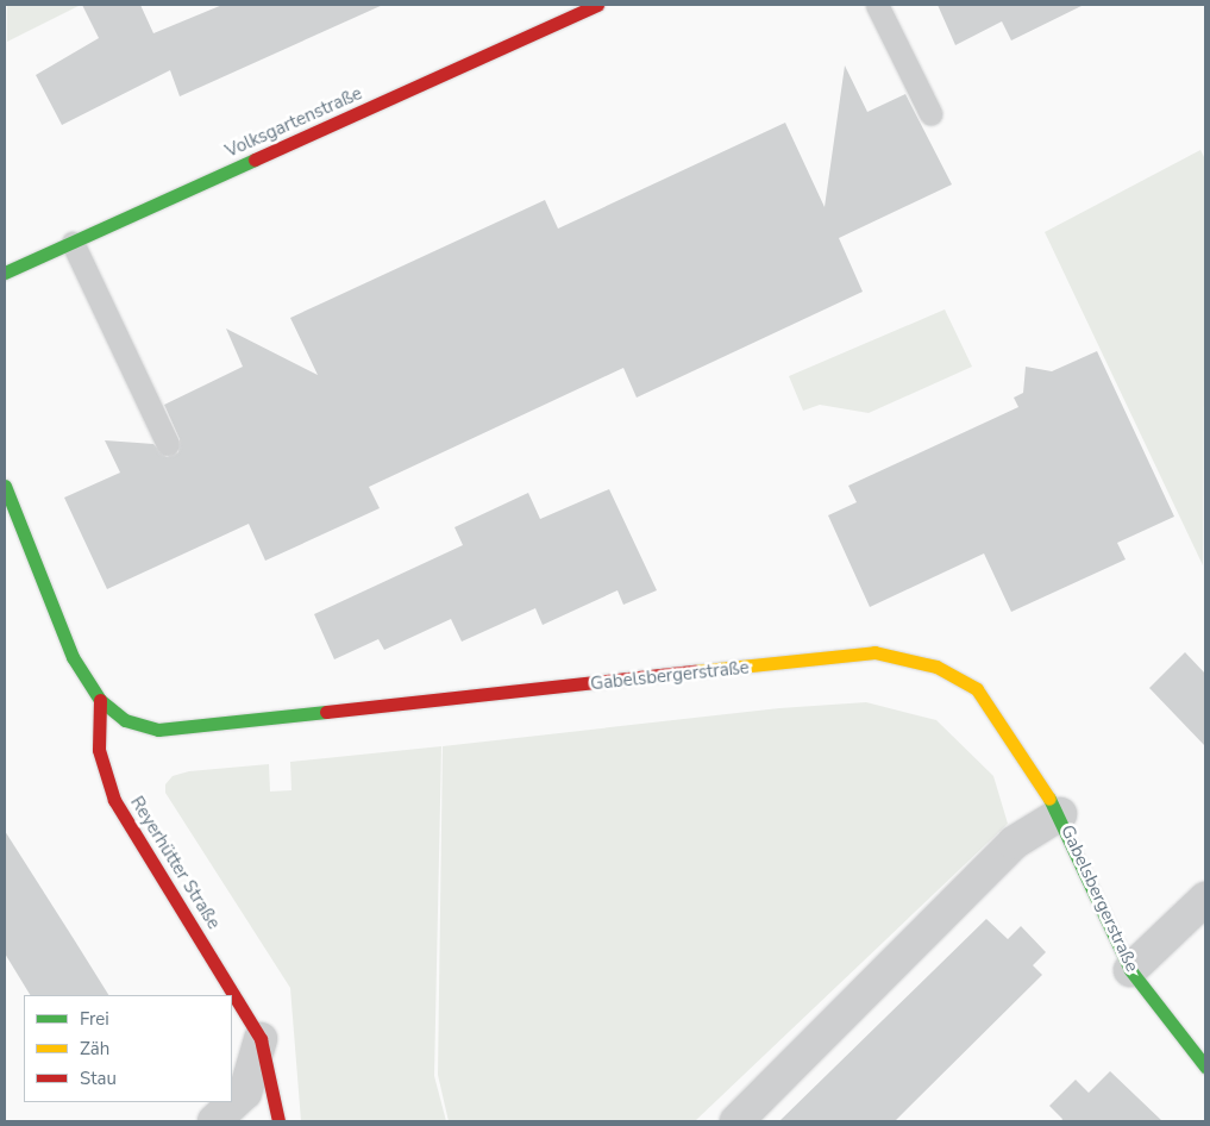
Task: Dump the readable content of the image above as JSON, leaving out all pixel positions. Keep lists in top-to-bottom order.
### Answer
{
  "streets": {
    "street": ["Volksgartenstraße", "Gabelsbergerstraße", "Reyerhütter Straße"]
  },
  "crossings": [
    ["Gabelsbergerstraße", "Reyerhütter Straße"]
  ],
  "legend": ["Frei", "Zäh", "Stau"]
}
